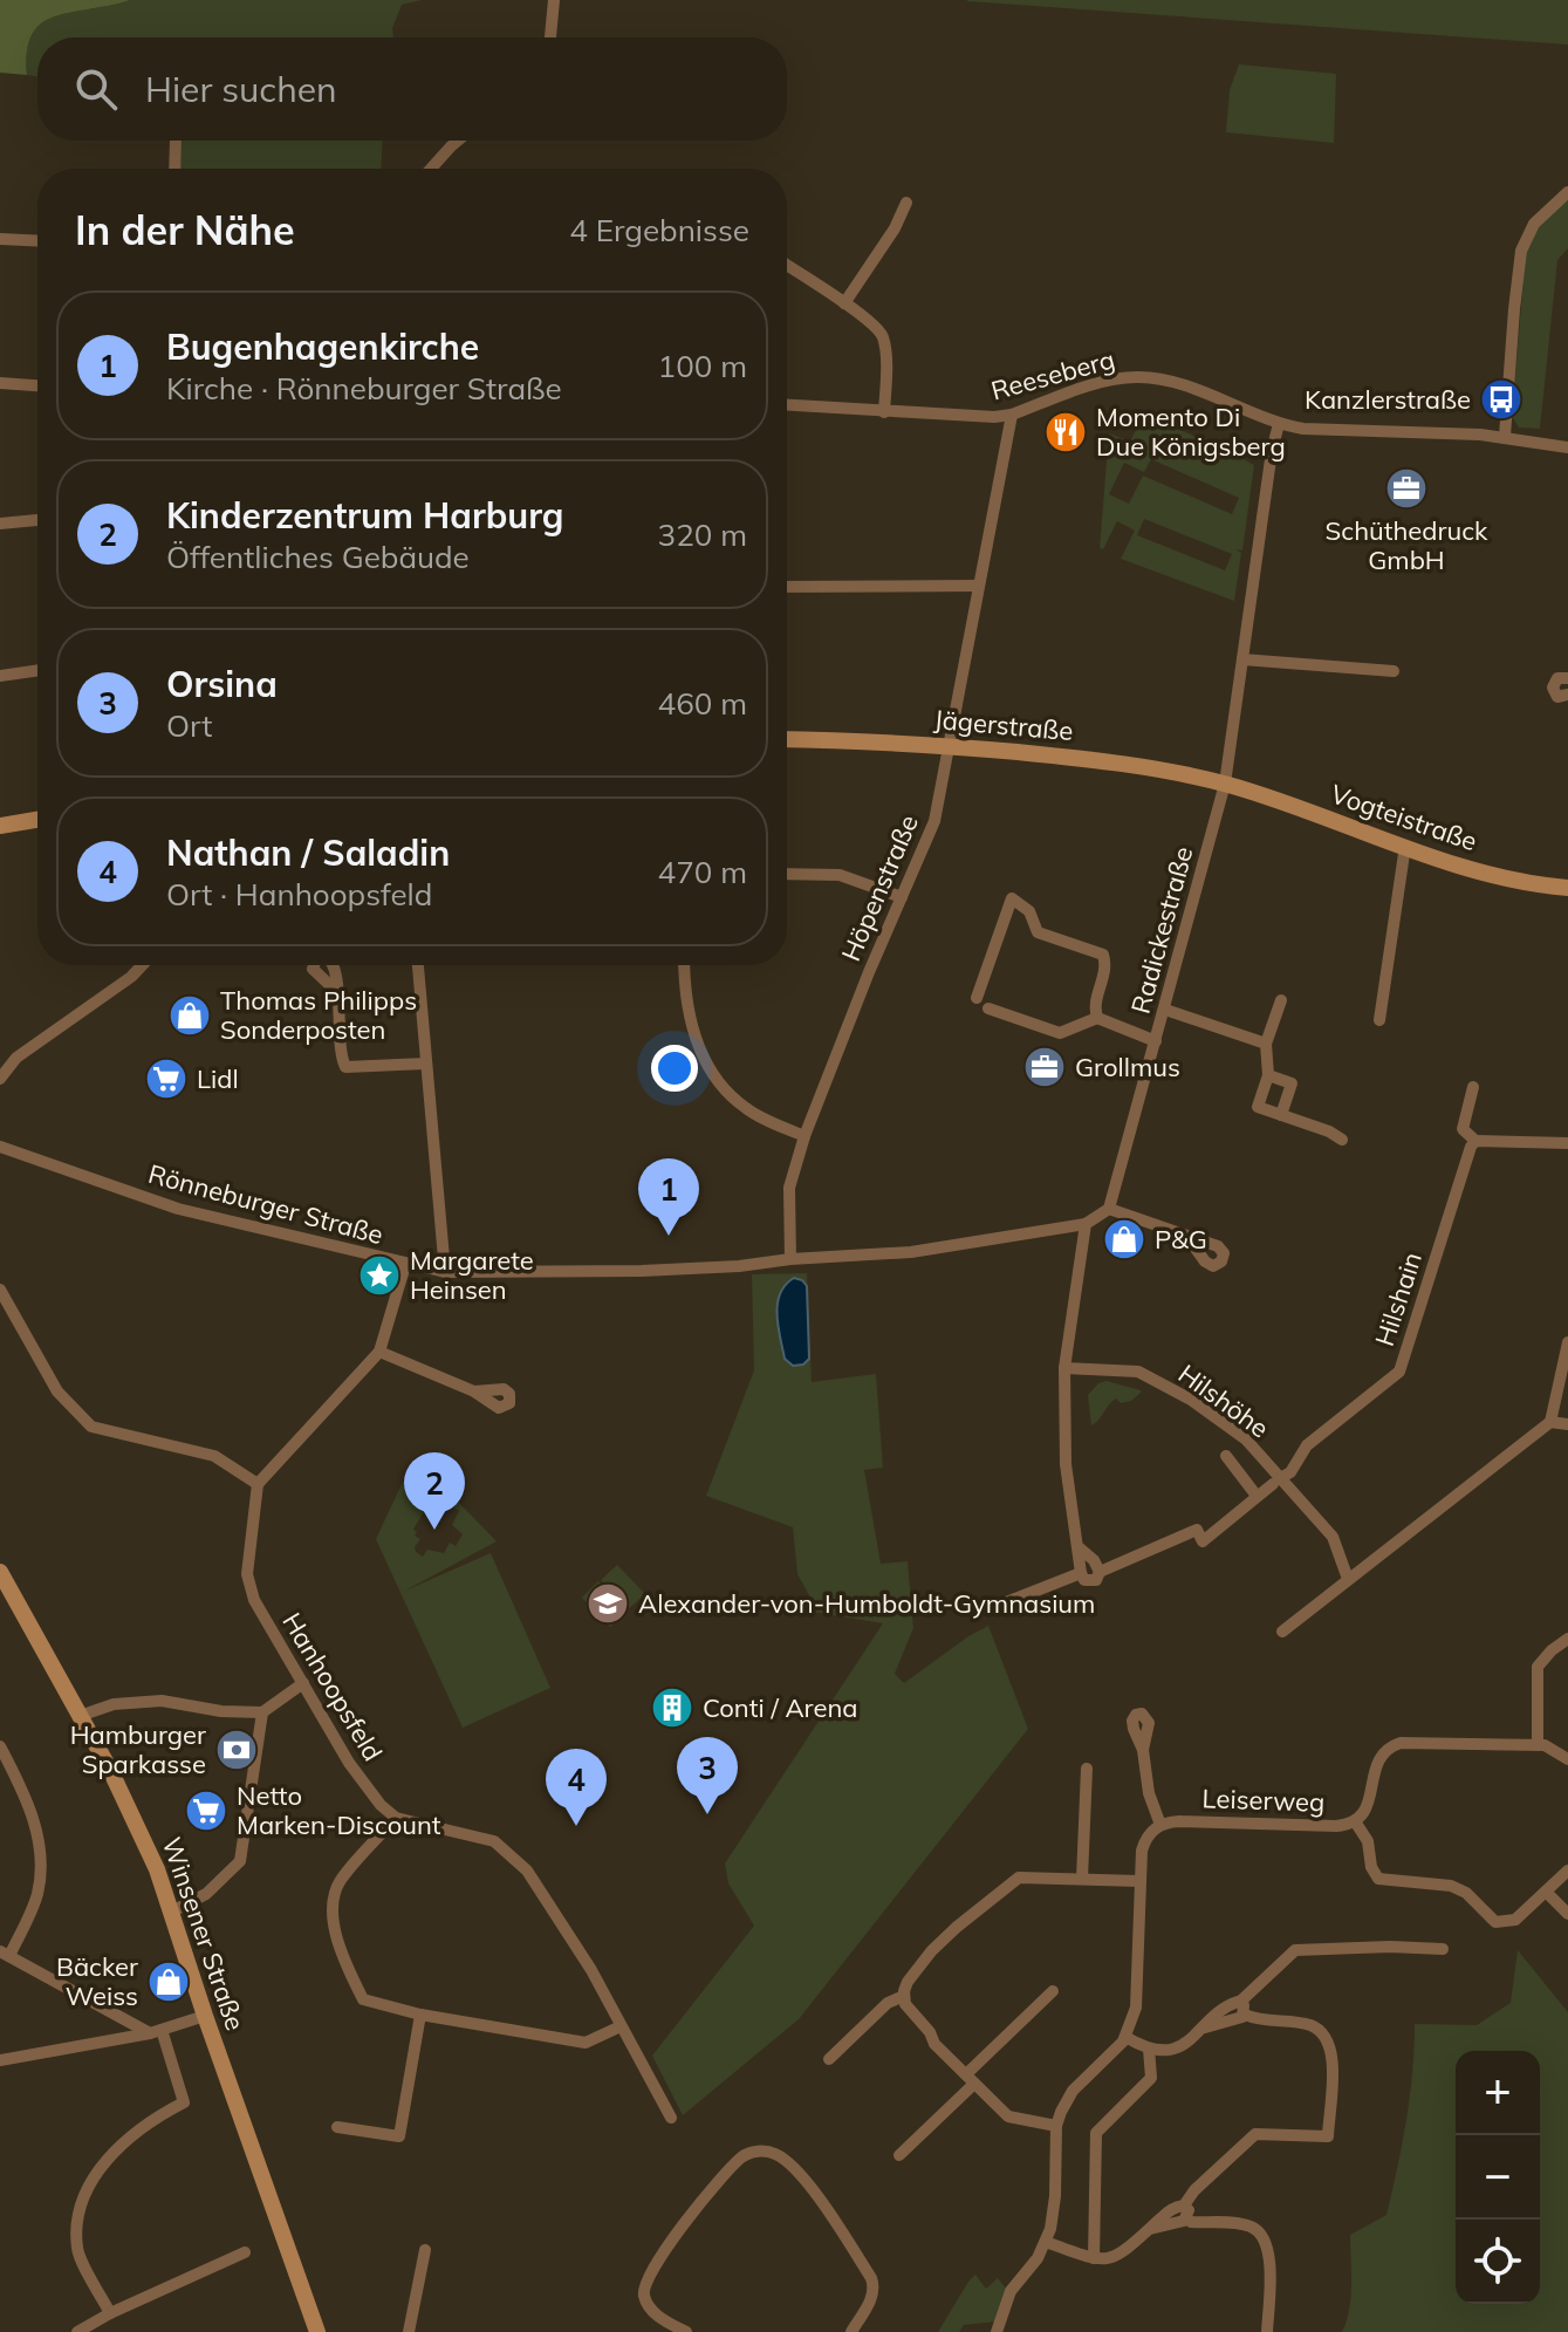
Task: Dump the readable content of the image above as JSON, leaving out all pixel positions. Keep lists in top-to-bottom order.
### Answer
{
  "streets": {
    "street": [
      "Reeseberg",
      "Jägerstraße",
      "Vogteistraße",
      "Höpenstraße",
      "Radickestraße",
      "Rönneburger Straße",
      "Hilshain",
      "Hilshöhe",
      "Hanhoopsfeld",
      "Leiserweg",
      "Winsener Straße"
    ]
  },
  "crossings": [
    ["Reeseberg", "Höpenstraße"],
    ["Reeseberg", "Radickestraße"],
    ["Jägerstraße", "Vogteistraße"],
    ["Jägerstraße", "Höpenstraße"],
    ["Jägerstraße", "Radickestraße"],
    ["Vogteistraße", "Radickestraße"],
    ["Höpenstraße", "Rönneburger Straße"],
    ["Hilshain", "Hilshöhe"]
  ],
  "places": {
    "bus stop": ["Kanzlerstraße"],
    "restaurant": ["Momento Di Due Königsberg"],
    "office": ["Schüthedruck GmbH", "Grollmus"],
    "shop": ["Thomas Philipps Sonderposten", "P&G", "Bäcker Weiss"],
    "supermarket": ["Lidl", "Netto Marken-Discount"],
    "place": ["Margarete Heinsen"],
    "school or university": ["Alexander-von-Humboldt-Gymnasium"],
    "building": ["Conti / Arena"],
    "bank": ["Hamburger Sparkasse"]
  },
  "page": {
    "search": "Hier suchen",
    "heading": ["In der Nähe", "4 Ergebnisse"],
    "list": [
      {
        "mark": "1",
        "name": "Bugenhagenkirche",
        "note": "Kirche · Rönneburger Straße",
        "value": "100 m"
      },
      {
        "mark": "2",
        "name": "Kinderzentrum Harburg",
        "note": "Öffentliches Gebäude",
        "value": "320 m"
      },
      {
        "mark": "3",
        "name": "Orsina",
        "note": "Ort",
        "value": "460 m"
      },
      {
        "mark": "4",
        "name": "Nathan / Saladin",
        "note": "Ort · Hanhoopsfeld",
        "value": "470 m"
      }
    ],
    "pins": [
      "1",
      "2",
      "3",
      "4"
    ],
    "map_buttons": ["+", "−"]
  }
}
